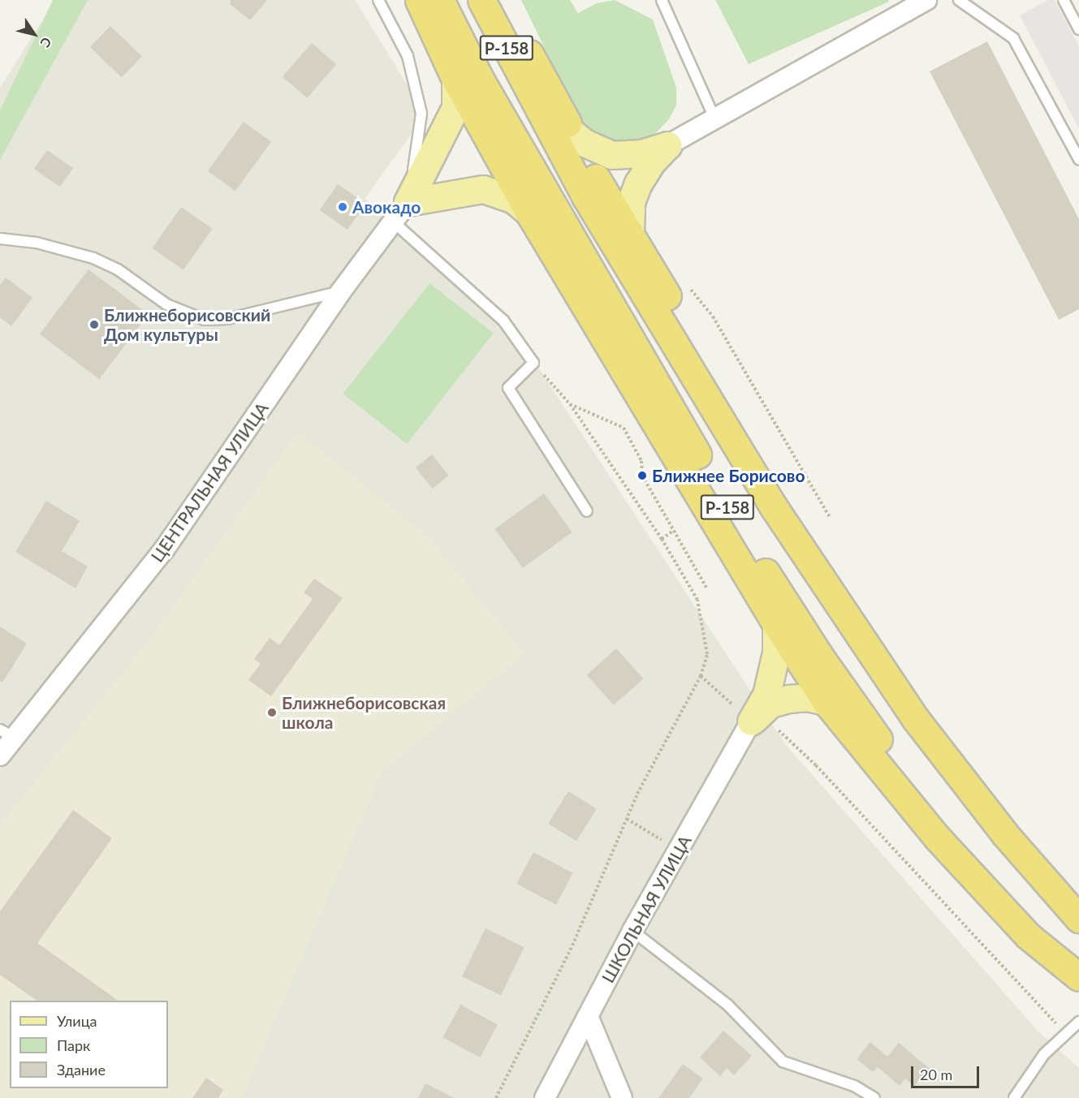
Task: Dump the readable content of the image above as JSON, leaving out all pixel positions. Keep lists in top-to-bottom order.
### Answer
{
  "streets": {
    "highway": ["Р-158"],
    "street": ["ЦЕНТРАЛЬНАЯ УЛИЦА", "ШКОЛЬНАЯ УЛИЦА"]
  },
  "places": [
    "Авокадо",
    "Ближнеборисовский Дом культуры",
    "Ближнее Борисово",
    "Ближнеборисовская школа"
  ],
  "legend": ["Улица", "Парк", "Здание"],
  "scale_bar": "20 m",
  "north": "bottom right"
}
